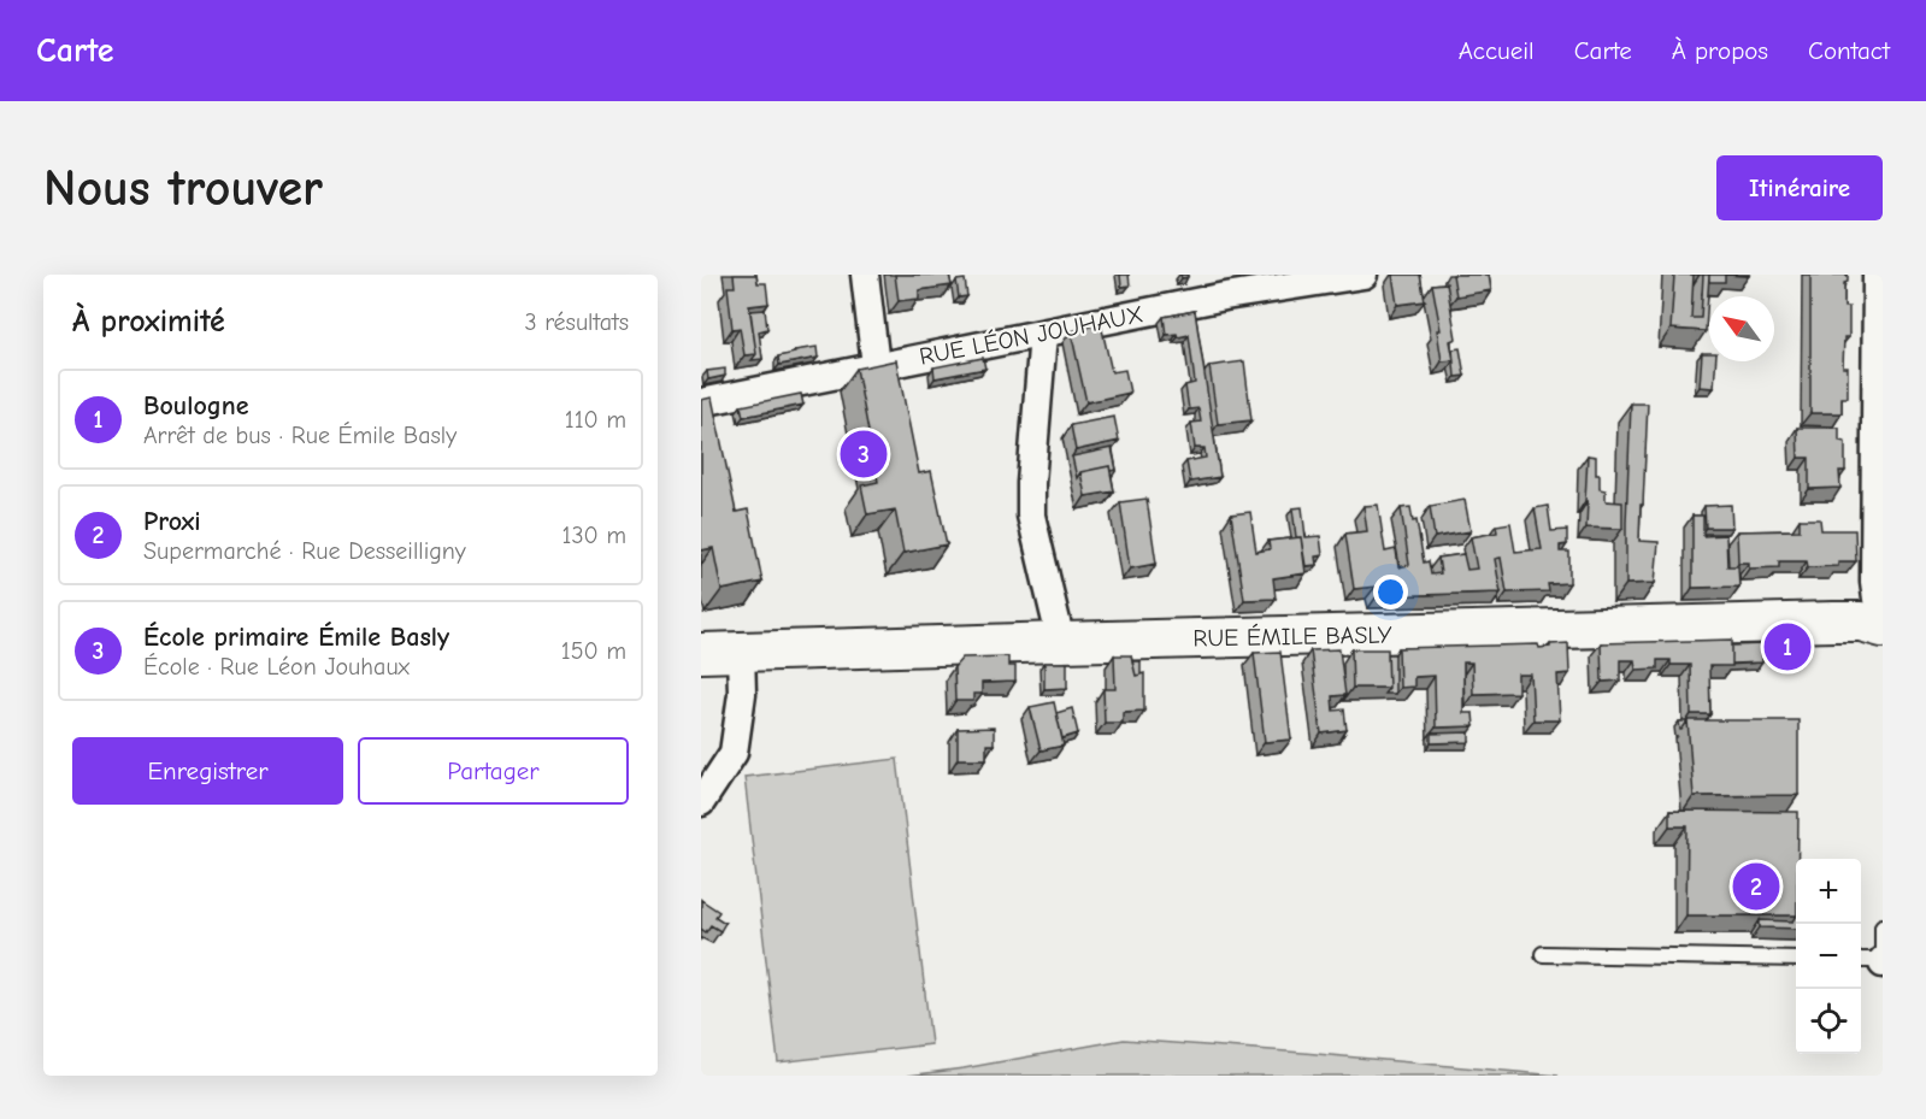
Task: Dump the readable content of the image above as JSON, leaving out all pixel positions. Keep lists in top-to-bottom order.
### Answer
{
  "streets": {
    "street": ["RUE LÉON JOUHAUX", "RUE ÉMILE BASLY"]
  },
  "north": "top left",
  "page": {
    "header": "Carte",
    "nav": [
      "Accueil",
      "Carte",
      "À propos",
      "Contact"
    ],
    "buttons": [
      "Itinéraire",
      ["Enregistrer", "Partager"]
    ],
    "title": "Nous trouver",
    "heading": ["À proximité", "3 résultats"],
    "list": [
      {
        "mark": "1",
        "name": "Boulogne",
        "note": "Arrêt de bus · Rue Émile Basly",
        "value": "110 m"
      },
      {
        "mark": "2",
        "name": "Proxi",
        "note": "Supermarché · Rue Desseilligny",
        "value": "130 m"
      },
      {
        "mark": "3",
        "name": "École primaire Émile Basly",
        "note": "École · Rue Léon Jouhaux",
        "value": "150 m"
      }
    ],
    "pins": ["3", "1", "2"],
    "map_buttons": ["+", "−"]
  }
}
